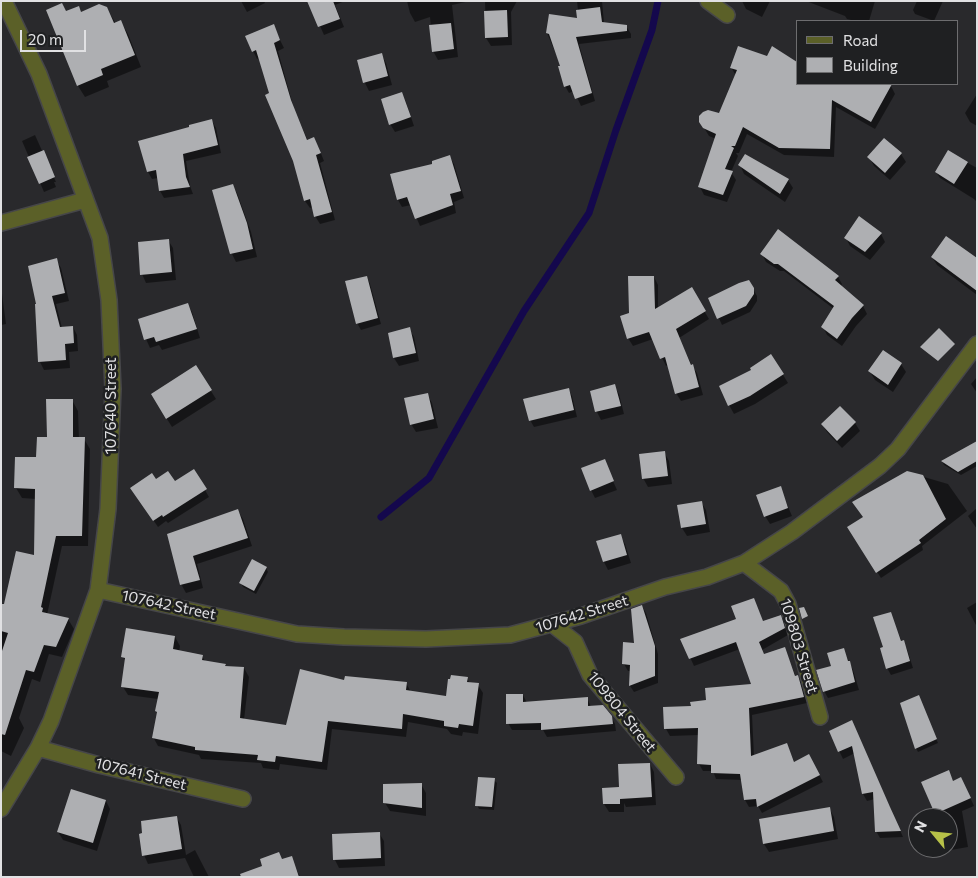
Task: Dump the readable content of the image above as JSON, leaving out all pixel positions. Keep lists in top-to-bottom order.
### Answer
{
  "streets": {
    "street": [
      "107640 Street",
      "107642 Street",
      "109803 Street",
      "109804 Street",
      "107641 Street"
    ]
  },
  "crossings": [
    ["107640 Street", "107642 Street"],
    ["107640 Street", "107641 Street"],
    ["107642 Street", "109803 Street"],
    ["107642 Street", "109804 Street"]
  ],
  "legend": ["Road", "Building"],
  "scale_bar": "20 m",
  "north": "top left"
}
